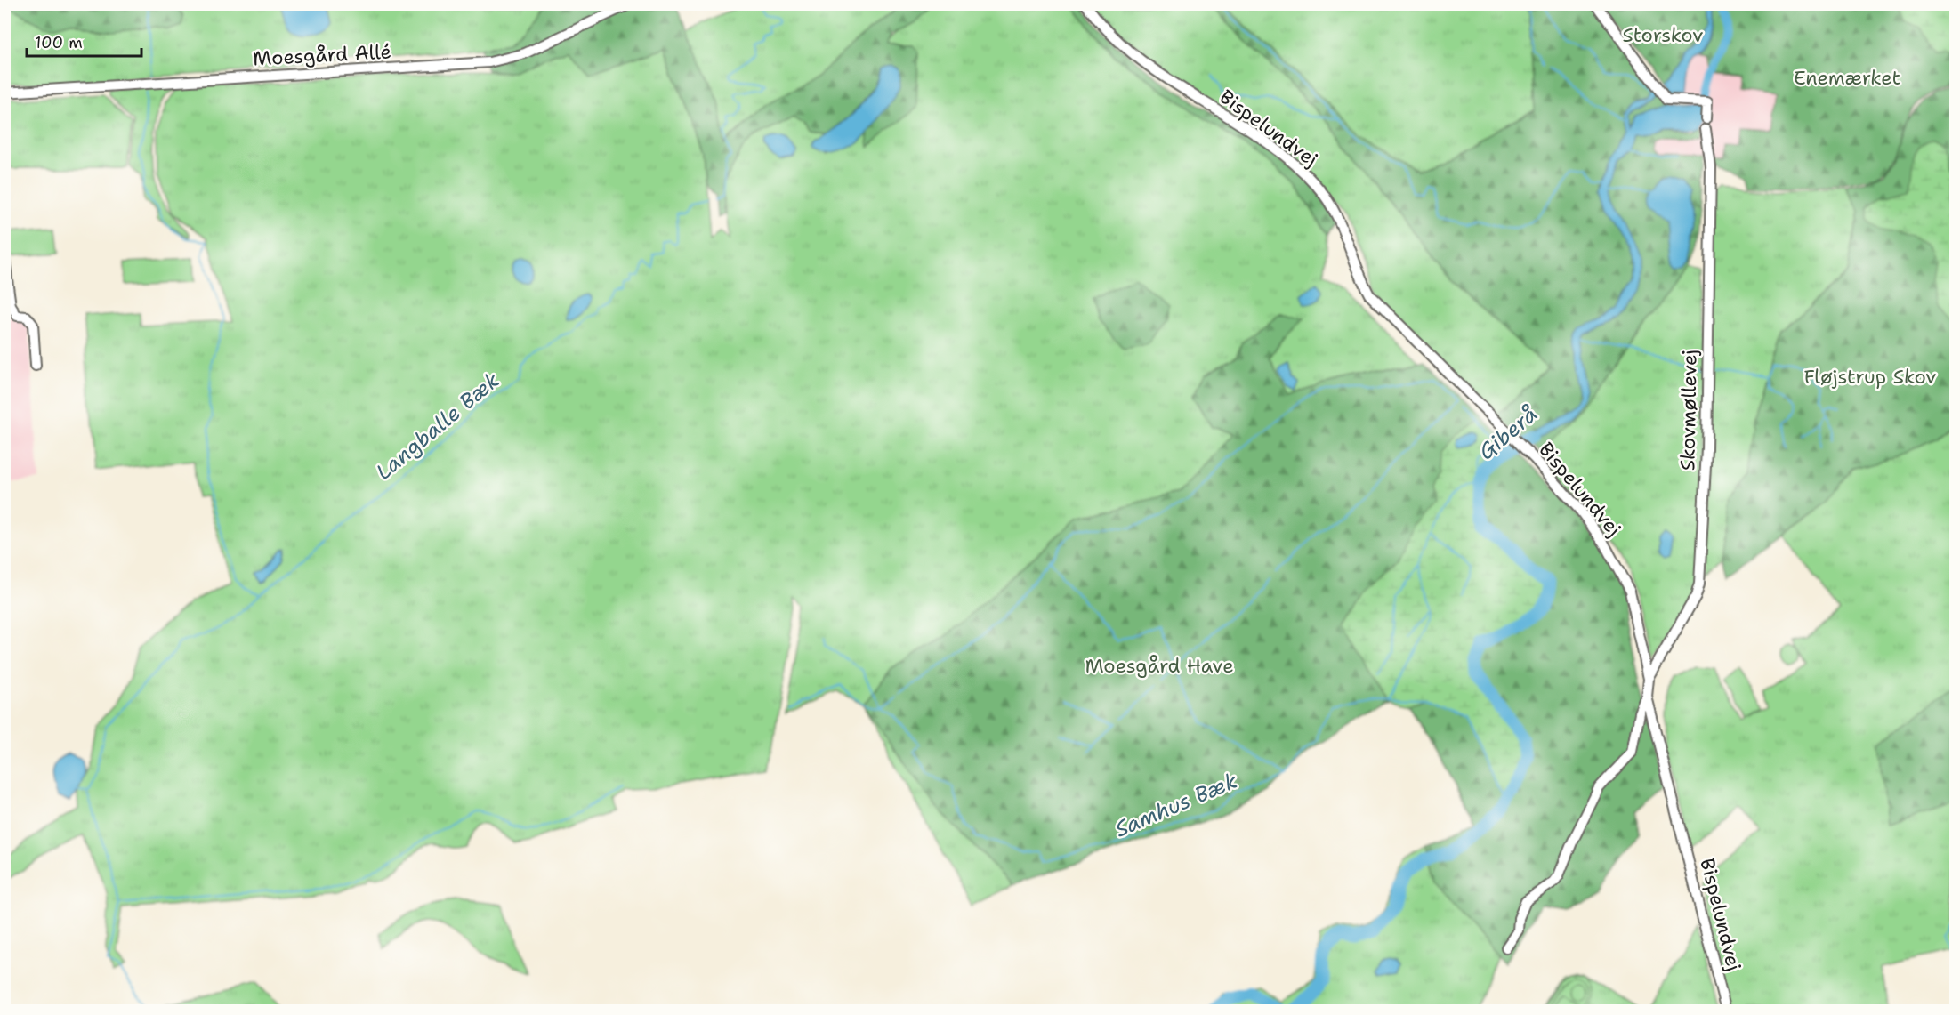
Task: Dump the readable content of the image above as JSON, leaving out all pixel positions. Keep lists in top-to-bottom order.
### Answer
{
  "streets": {
    "street": ["Moesgård Allé", "Bispelundvej", "Skovmøllevej"]
  },
  "crossings": [
    ["Bispelundvej", "Skovmøllevej"]
  ],
  "water": ["Langballe Bæk", "Giberå", "Samhus Bæk"],
  "parks": [
    "Storskov",
    "Enemærket",
    "Fløjstrup Skov",
    "Moesgård Have"
  ],
  "scale_bar": "100 m"
}
